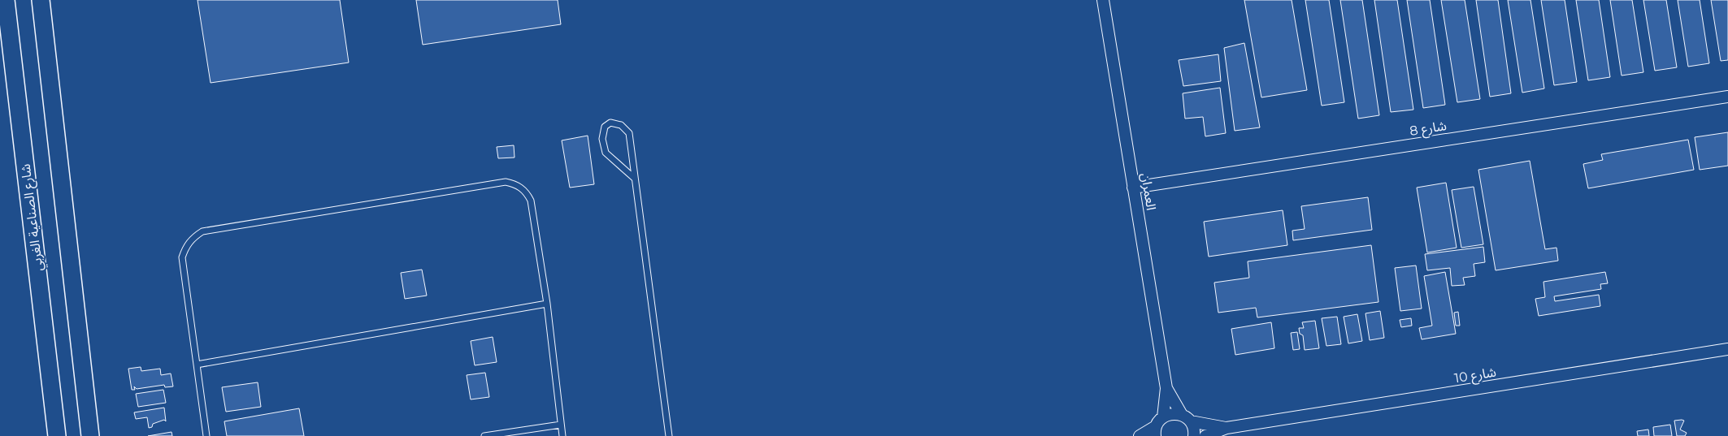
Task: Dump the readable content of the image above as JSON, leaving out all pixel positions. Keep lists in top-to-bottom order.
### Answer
{
  "streets": {
    "main road": ["شارع الصناعية الغربي"],
    "street": ["شارع 8", "العمران", "شارع 10"]
  },
  "crossings": [
    ["شارع 8", "العمران"],
    ["العمران", "شارع 10"]
  ]
}
